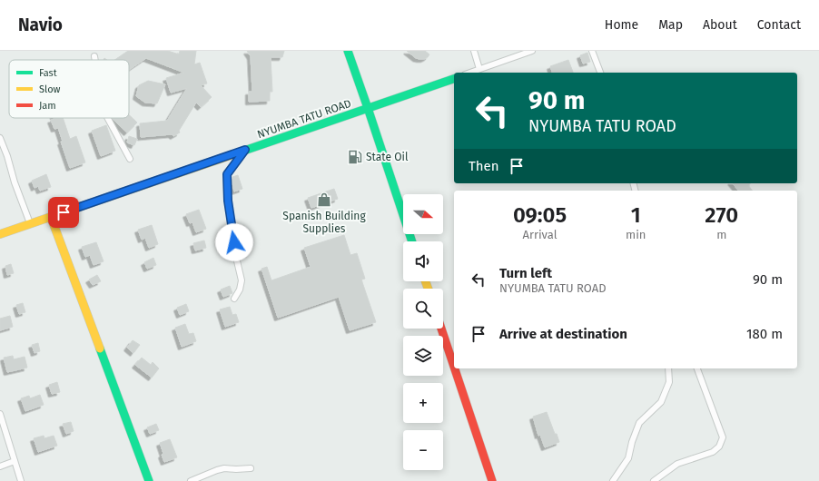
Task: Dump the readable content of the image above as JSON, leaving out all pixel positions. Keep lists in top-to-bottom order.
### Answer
{
  "streets": {
    "main road": ["NYUMBA TATU ROAD"]
  },
  "places": {
    "fuel station": ["State Oil"],
    "shop": ["Spanish Building Supplies"]
  },
  "legend": ["Fast", "Slow", "Jam"],
  "north": "right",
  "page": {
    "header": "Navio",
    "nav": [
      "Home",
      "Map",
      "About",
      "Contact"
    ],
    "turn": ["90 m", "NYUMBA TATU ROAD"],
    "then": "Then",
    "eta": [
      "09:05",
      "Arrival",
      "1",
      "min",
      "270",
      "m"
    ],
    "map_buttons": ["+", "−"],
    "list": [
      {
        "name": "Turn left",
        "note": "NYUMBA TATU ROAD",
        "value": "90 m"
      },
      {
        "name": "Arrive at destination",
        "value": "180 m"
      }
    ]
  }
}
